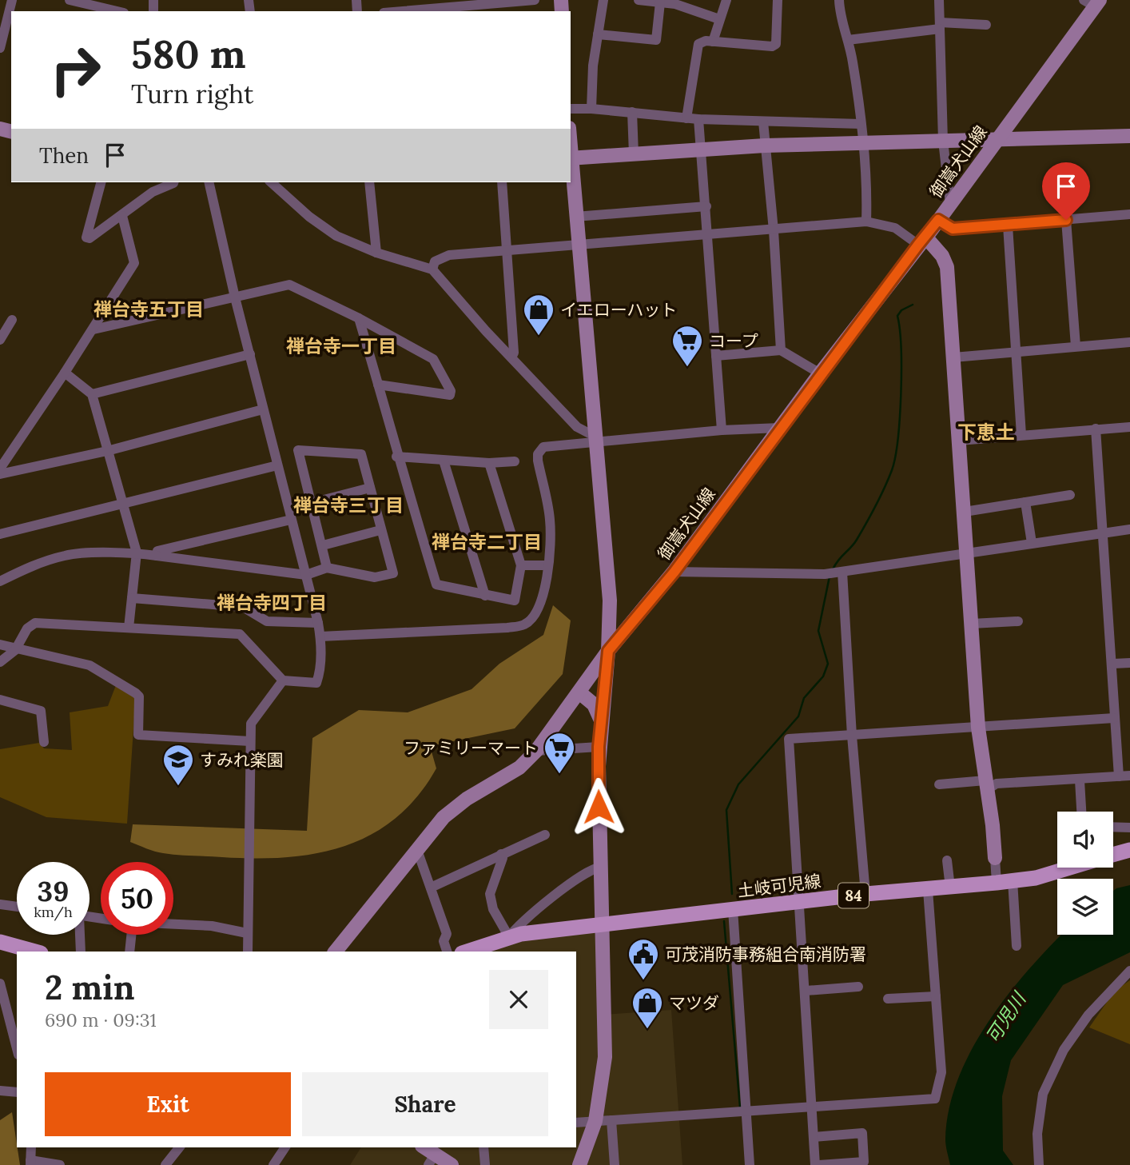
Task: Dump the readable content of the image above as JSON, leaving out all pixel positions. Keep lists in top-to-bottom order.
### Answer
{
  "streets": {
    "main road": ["土岐可児線", "84"],
    "street": ["御嵩犬山線"]
  },
  "districts": [
    "禅台寺五丁目",
    "禅台寺一丁目",
    "下恵土",
    "禅台寺三丁目",
    "禅台寺二丁目",
    "禅台寺四丁目"
  ],
  "water": ["可児川"],
  "places": {
    "shop": ["イエローハット", "マツダ"],
    "supermarket": ["コープ", "ファミリーマート"],
    "school or university": ["すみれ楽園"],
    "public building": ["可茂消防事務組合南消防署"]
  },
  "page": {
    "turn": ["580 m", "Turn right"],
    "then": "Then",
    "speed": "39 km/h",
    "limit": "50",
    "heading": ["2 min", "690 m · 09:31"],
    "buttons": ["Exit", "Share"]
  }
}
